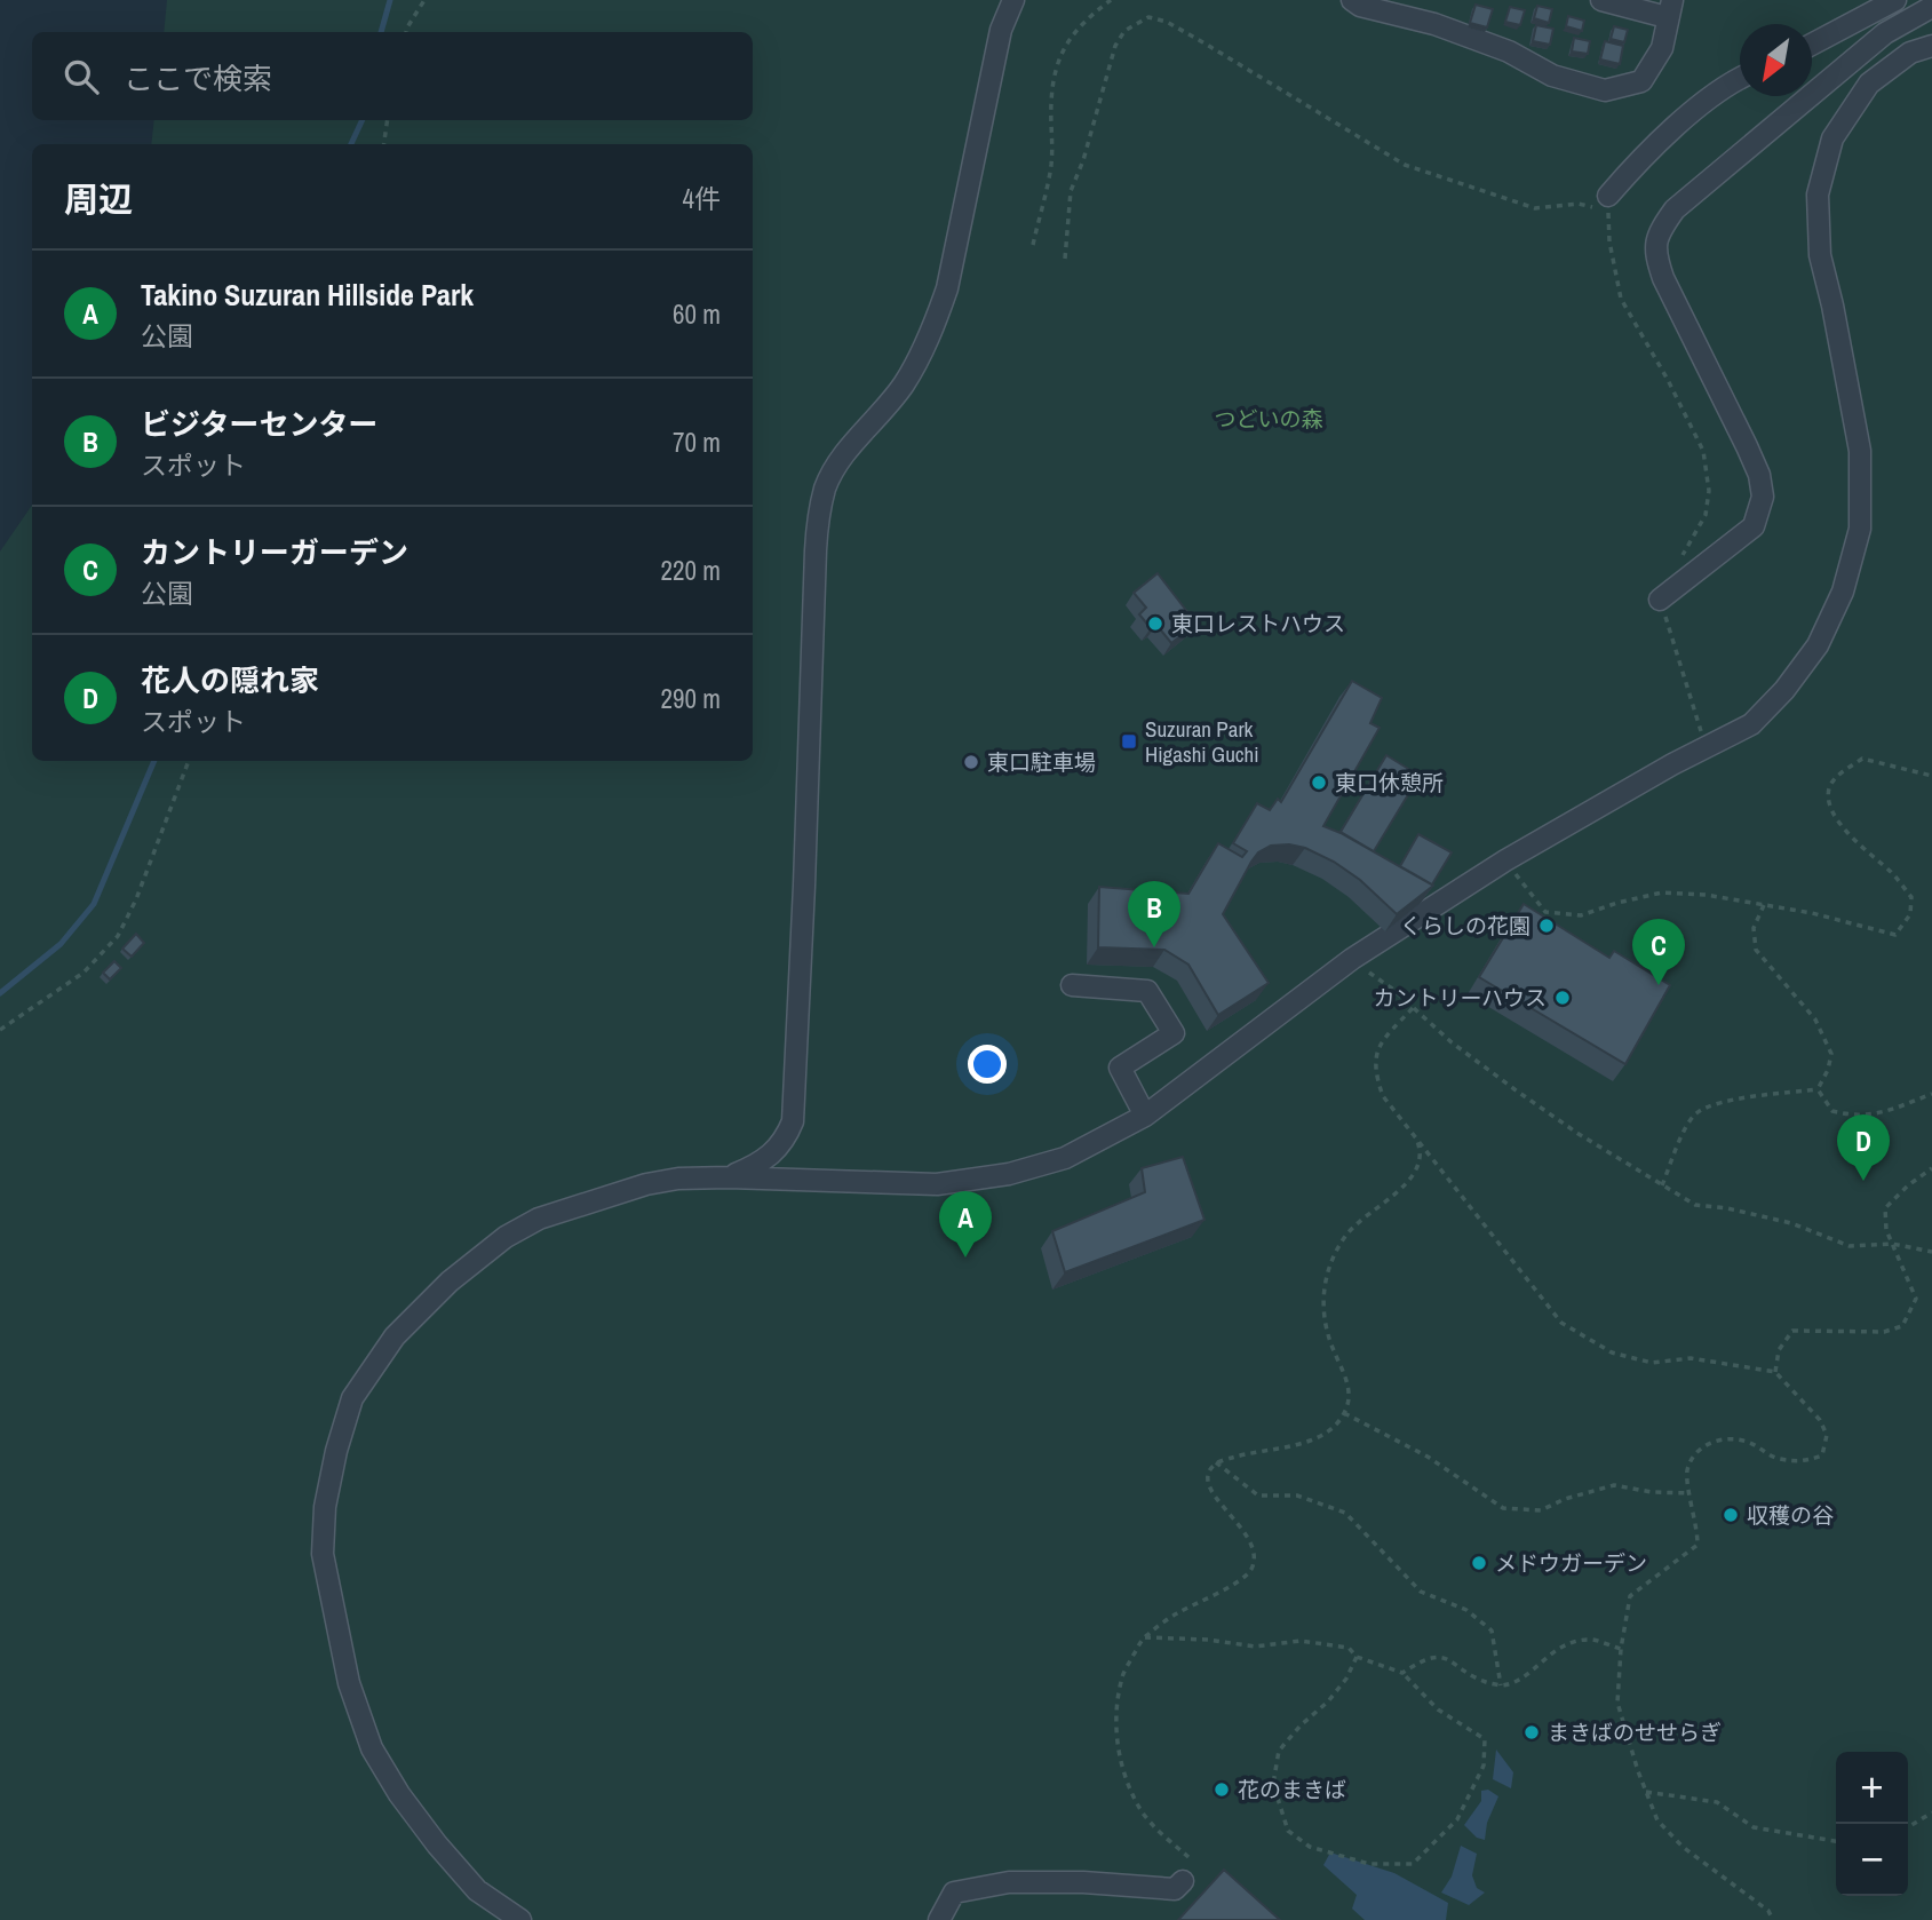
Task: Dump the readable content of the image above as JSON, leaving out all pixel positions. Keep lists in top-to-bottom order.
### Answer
{
  "parks": ["つどいの森"],
  "places": {
    "other": [
      "東口レストハウス",
      "東口駐車場",
      "東口休憩所",
      "くらしの花園",
      "カントリーハウス",
      "収穫の谷",
      "メドウガーデン",
      "まきばのせせらぎ",
      "花のまきば"
    ],
    "transit": ["Suzuran Park Higashi Guchi"]
  },
  "north": "bottom left",
  "page": {
    "search": "ここで検索",
    "heading": ["周辺", "4件"],
    "list": [
      {
        "mark": "A",
        "name": "Takino Suzuran Hillside Park",
        "note": "公園",
        "value": "60 m"
      },
      {
        "mark": "B",
        "name": "ビジターセンター",
        "note": "スポット",
        "value": "70 m"
      },
      {
        "mark": "C",
        "name": "カントリーガーデン",
        "note": "公園",
        "value": "220 m"
      },
      {
        "mark": "D",
        "name": "花人の隠れ家",
        "note": "スポット",
        "value": "290 m"
      }
    ],
    "pins": [
      "B",
      "C",
      "D",
      "A"
    ],
    "map_buttons": ["+", "−"]
  }
}
